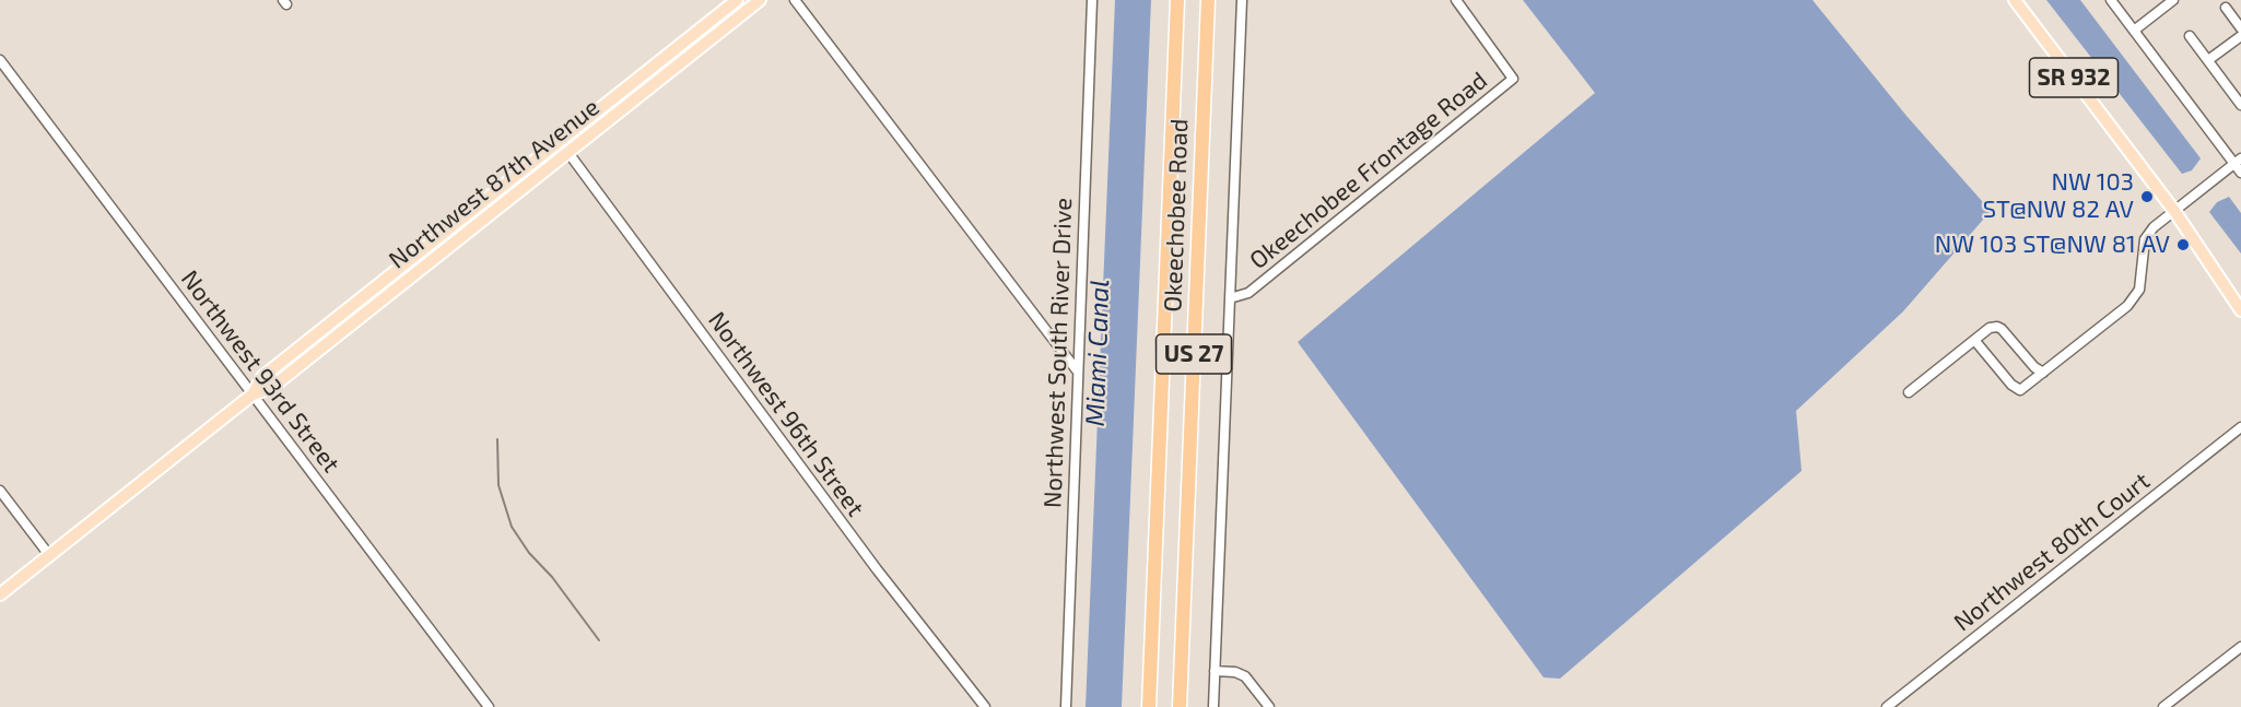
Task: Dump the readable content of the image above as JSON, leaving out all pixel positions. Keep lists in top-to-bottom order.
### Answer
{
  "streets": {
    "highway": ["Okeechobee Road", "US 27"],
    "main road": ["SR 932", "Northwest 87th Avenue"],
    "street": [
      "Okeechobee Frontage Road",
      "Northwest South River Drive",
      "Northwest 93rd Street",
      "Northwest 96th Street",
      "Northwest 80th Court"
    ]
  },
  "crossings": [
    ["Northwest 87th Avenue", "Northwest 93rd Street"],
    ["Northwest 87th Avenue", "Northwest 96th Street"]
  ],
  "water": ["Miami Canal"],
  "places": ["NW 103 ST@NW 82 AV", "NW 103 ST@NW 81 AV"]
}
